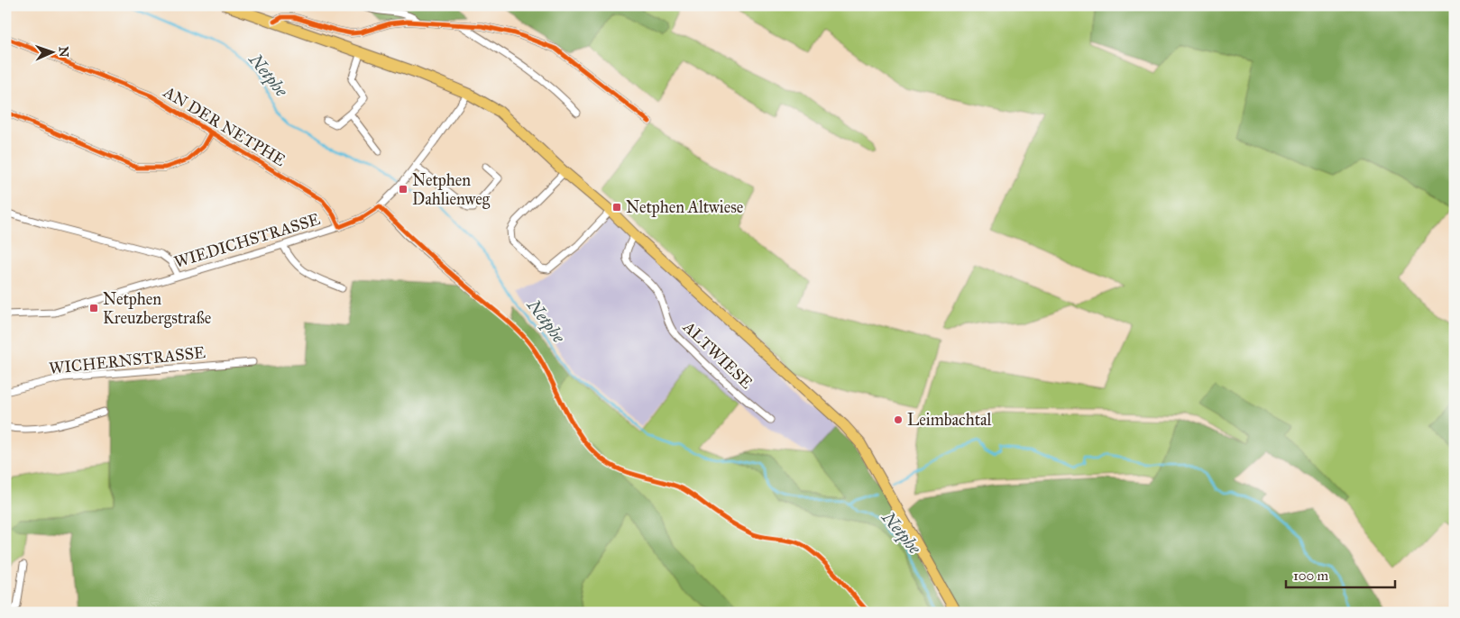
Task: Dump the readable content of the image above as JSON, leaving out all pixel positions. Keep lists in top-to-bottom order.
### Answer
{
  "streets": {
    "street": [
      "AN DER NETPHE",
      "WIEDICHSTRASSE",
      "ALTWIESE",
      "WICHERNSTRASSE"
    ]
  },
  "crossings": [
    ["AN DER NETPHE", "WIEDICHSTRASSE"]
  ],
  "water": ["Netphe"],
  "places": {
    "transit": ["Netphen Dahlienweg", "Netphen Altwiese", "Netphen Kreuzbergstraße"],
    "other": ["Leimbachtal"]
  },
  "scale_bar": "100 m",
  "north": "right"
}
